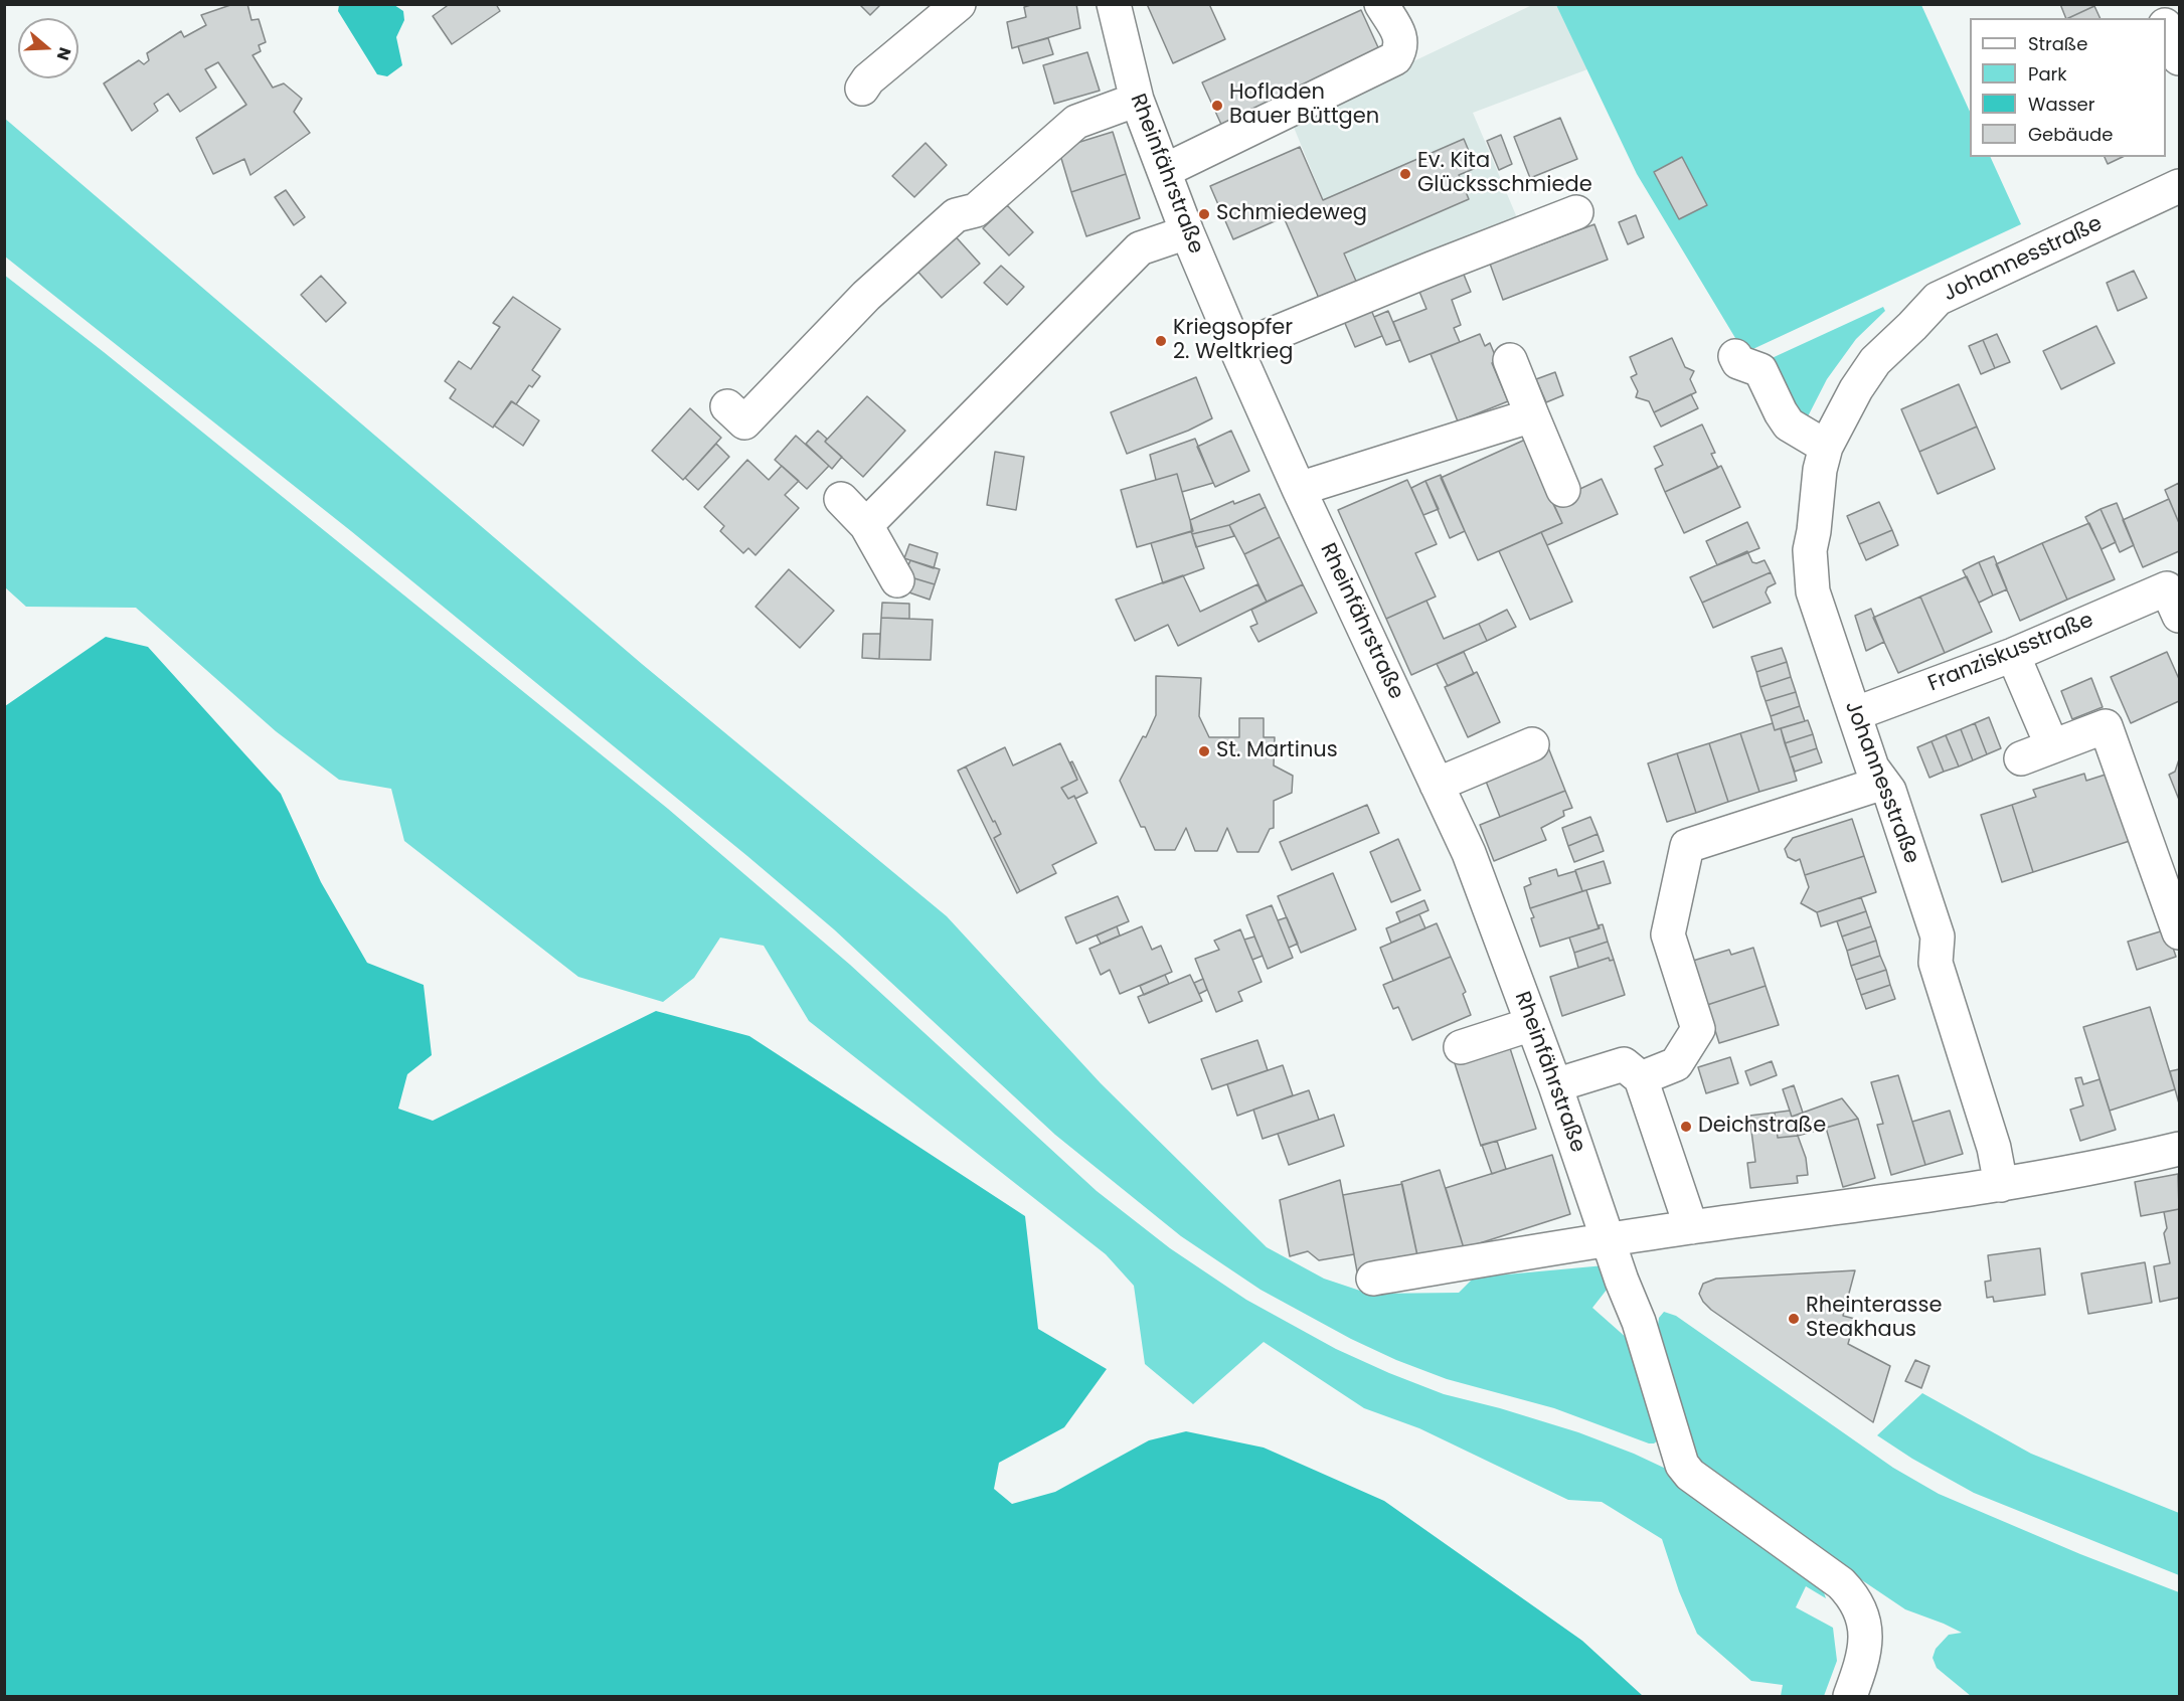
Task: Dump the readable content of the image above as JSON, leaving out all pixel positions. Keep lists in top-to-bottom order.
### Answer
{
  "streets": {
    "street": ["Rheinfährstraße", "Johannesstraße", "Franziskusstraße"]
  },
  "crossings": [
    ["Johannesstraße", "Franziskusstraße"]
  ],
  "places": [
    "Hofladen Bauer Büttgen",
    "Ev. Kita Glücksschmiede",
    "Schmiedeweg",
    "Kriegsopfer 2. Weltkrieg",
    "St. Martinus",
    "Deichstraße",
    "Rheinterasse Steakhaus"
  ],
  "legend": [
    "Straße",
    "Park",
    "Wasser",
    "Gebäude"
  ],
  "north": "right"
}
